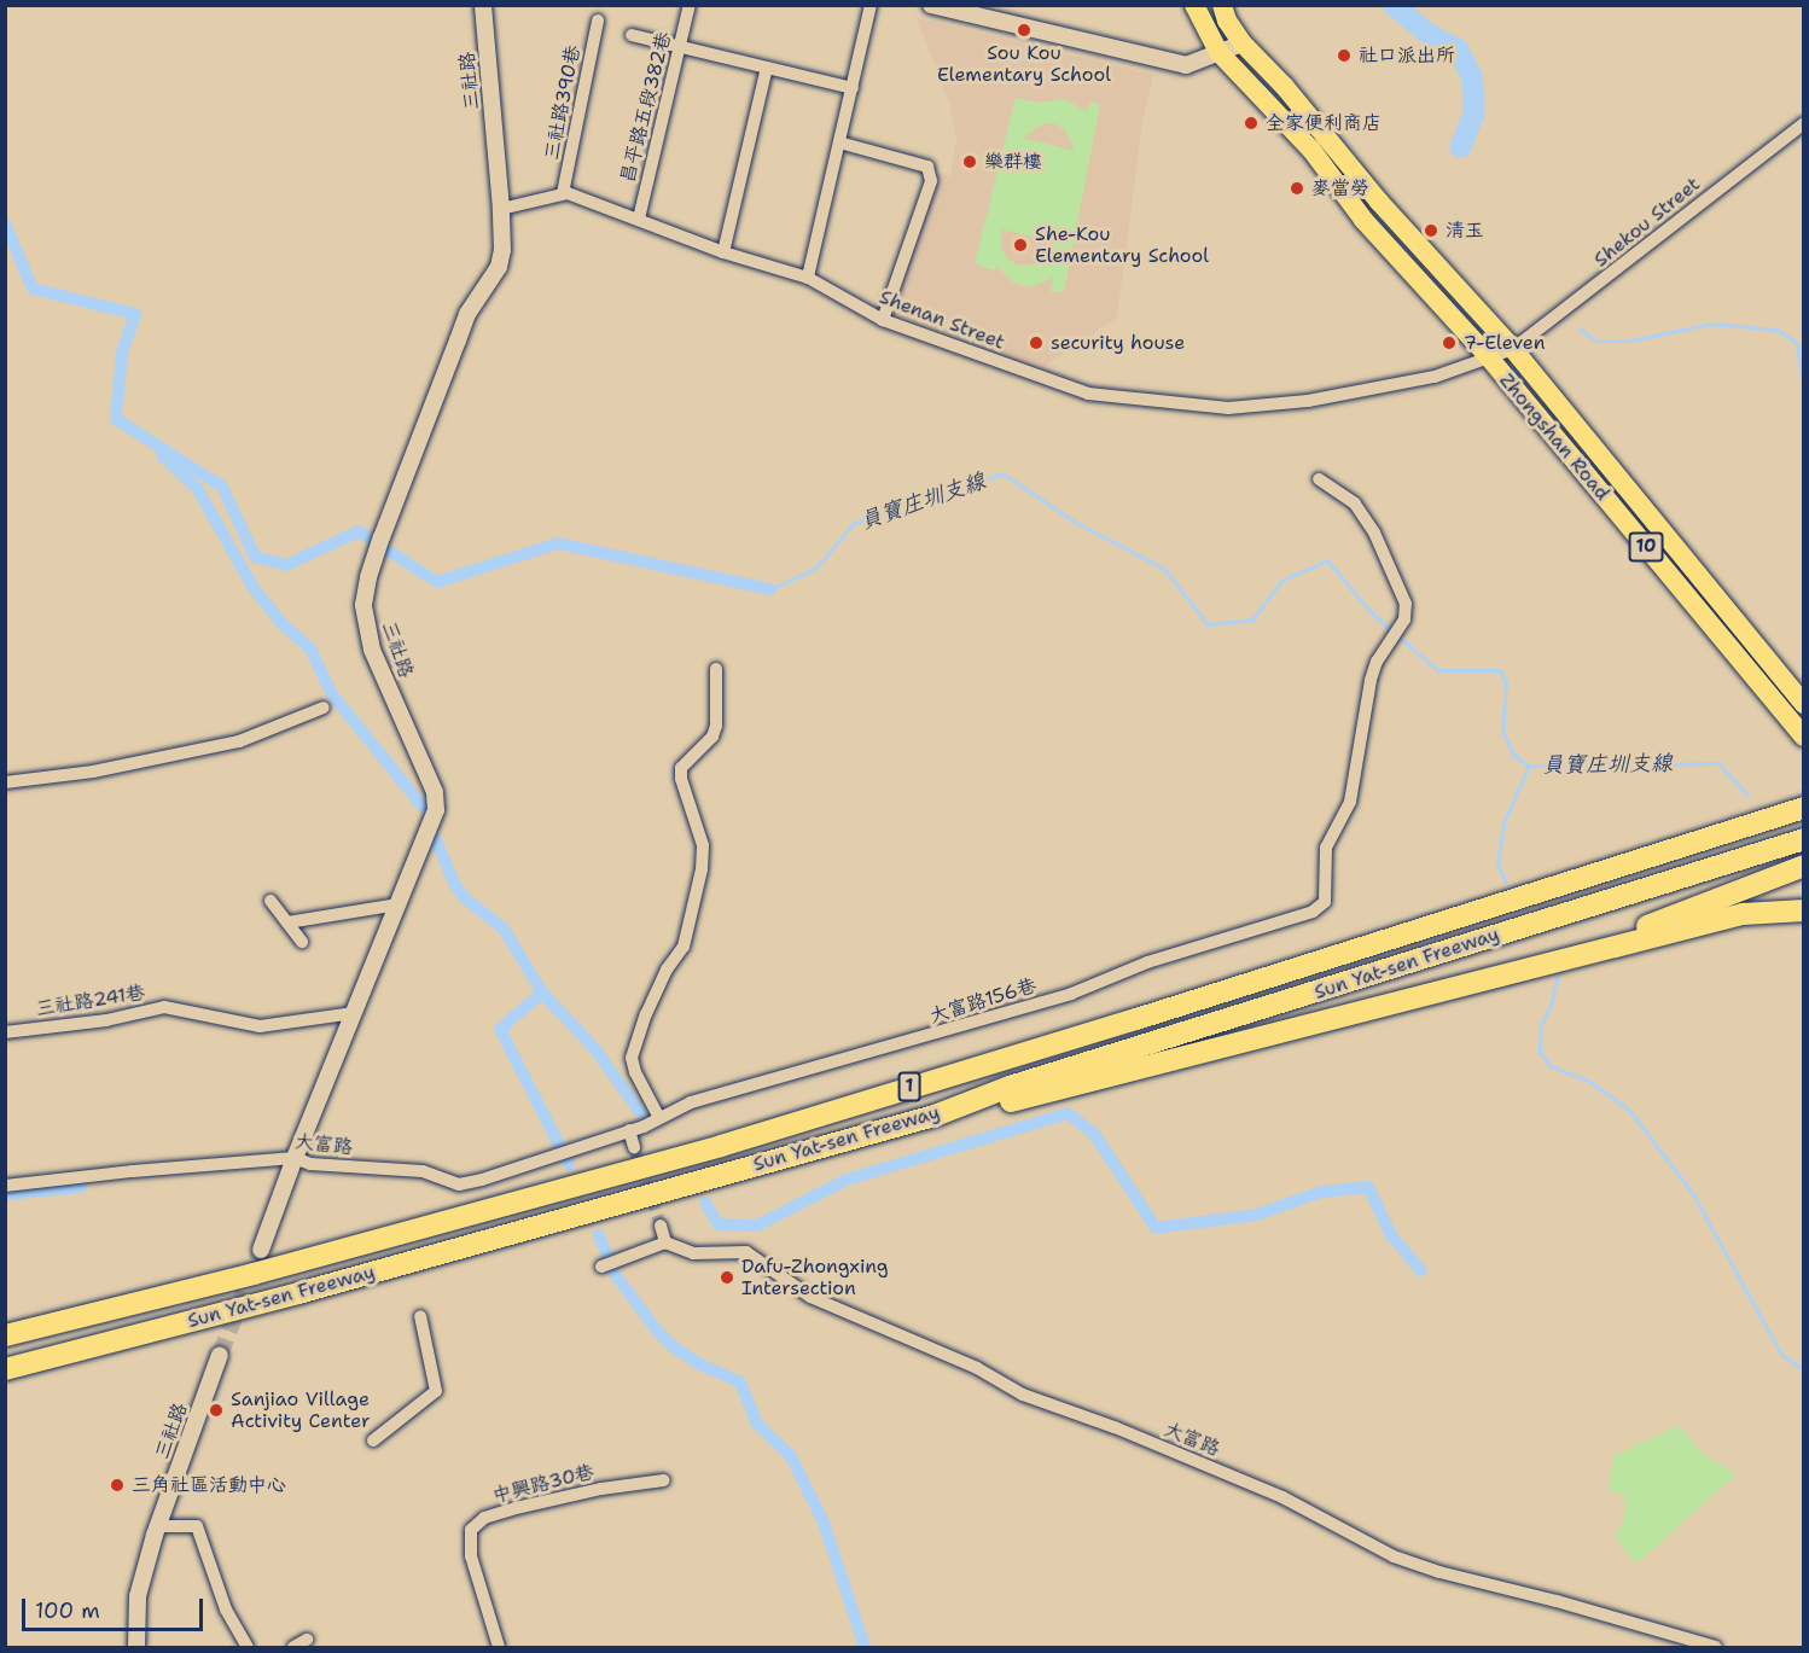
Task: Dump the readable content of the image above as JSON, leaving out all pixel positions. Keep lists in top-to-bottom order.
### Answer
{
  "streets": {
    "highway": ["Sun Yat-sen Freeway", "1"],
    "main road": ["Zhongshan Road", "10"],
    "street": [
      "三社路",
      "三社路390巷",
      "昌平路五段382巷",
      "Shekou Street",
      "Shenan Street",
      "三社路241巷",
      "大富路156巷",
      "大富路",
      "中興路30巷"
    ]
  },
  "crossings": [
    ["三社路", "三社路241巷"],
    ["三社路", "大富路"],
    ["三社路390巷", "Shenan Street"],
    ["昌平路五段382巷", "Shenan Street"],
    ["Shekou Street", "Shenan Street"],
    ["Shekou Street", "Zhongshan Road"],
    ["Shenan Street", "Zhongshan Road"],
    ["大富路156巷", "大富路"]
  ],
  "water": ["員寶庄圳支線"],
  "places": [
    "Sou Kou Elementary School",
    "社口派出所",
    "全家便利商店",
    "樂群樓",
    "麥當勞",
    "清玉",
    "She-Kou Elementary School",
    "security house",
    "7-Eleven",
    "Dafu-Zhongxing Intersection",
    "Sanjiao Village Activity Center",
    "三角社區活動中心"
  ],
  "scale_bar": "100 m"
}
